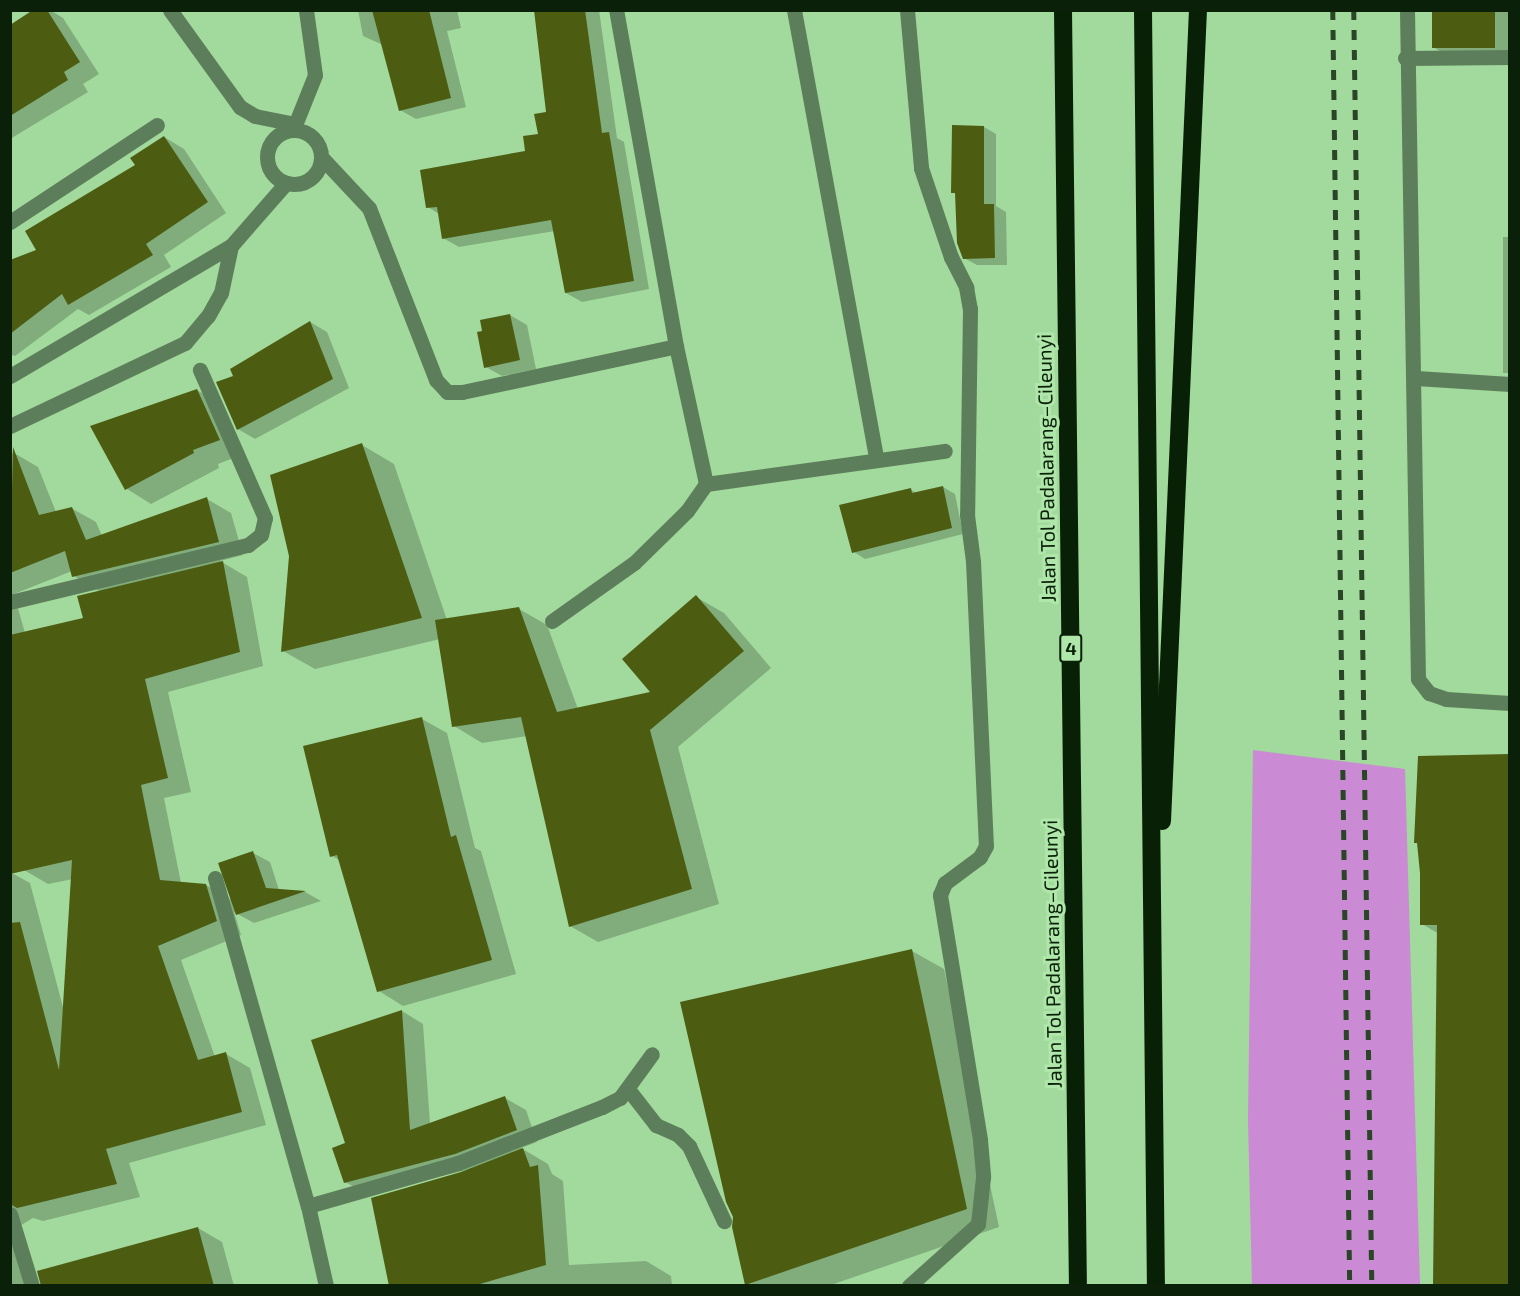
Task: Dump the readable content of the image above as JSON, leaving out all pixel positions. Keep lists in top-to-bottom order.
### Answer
{
  "streets": {
    "highway": ["Jalan Tol Padalarang–Cileunyi", "4"]
  }
}
